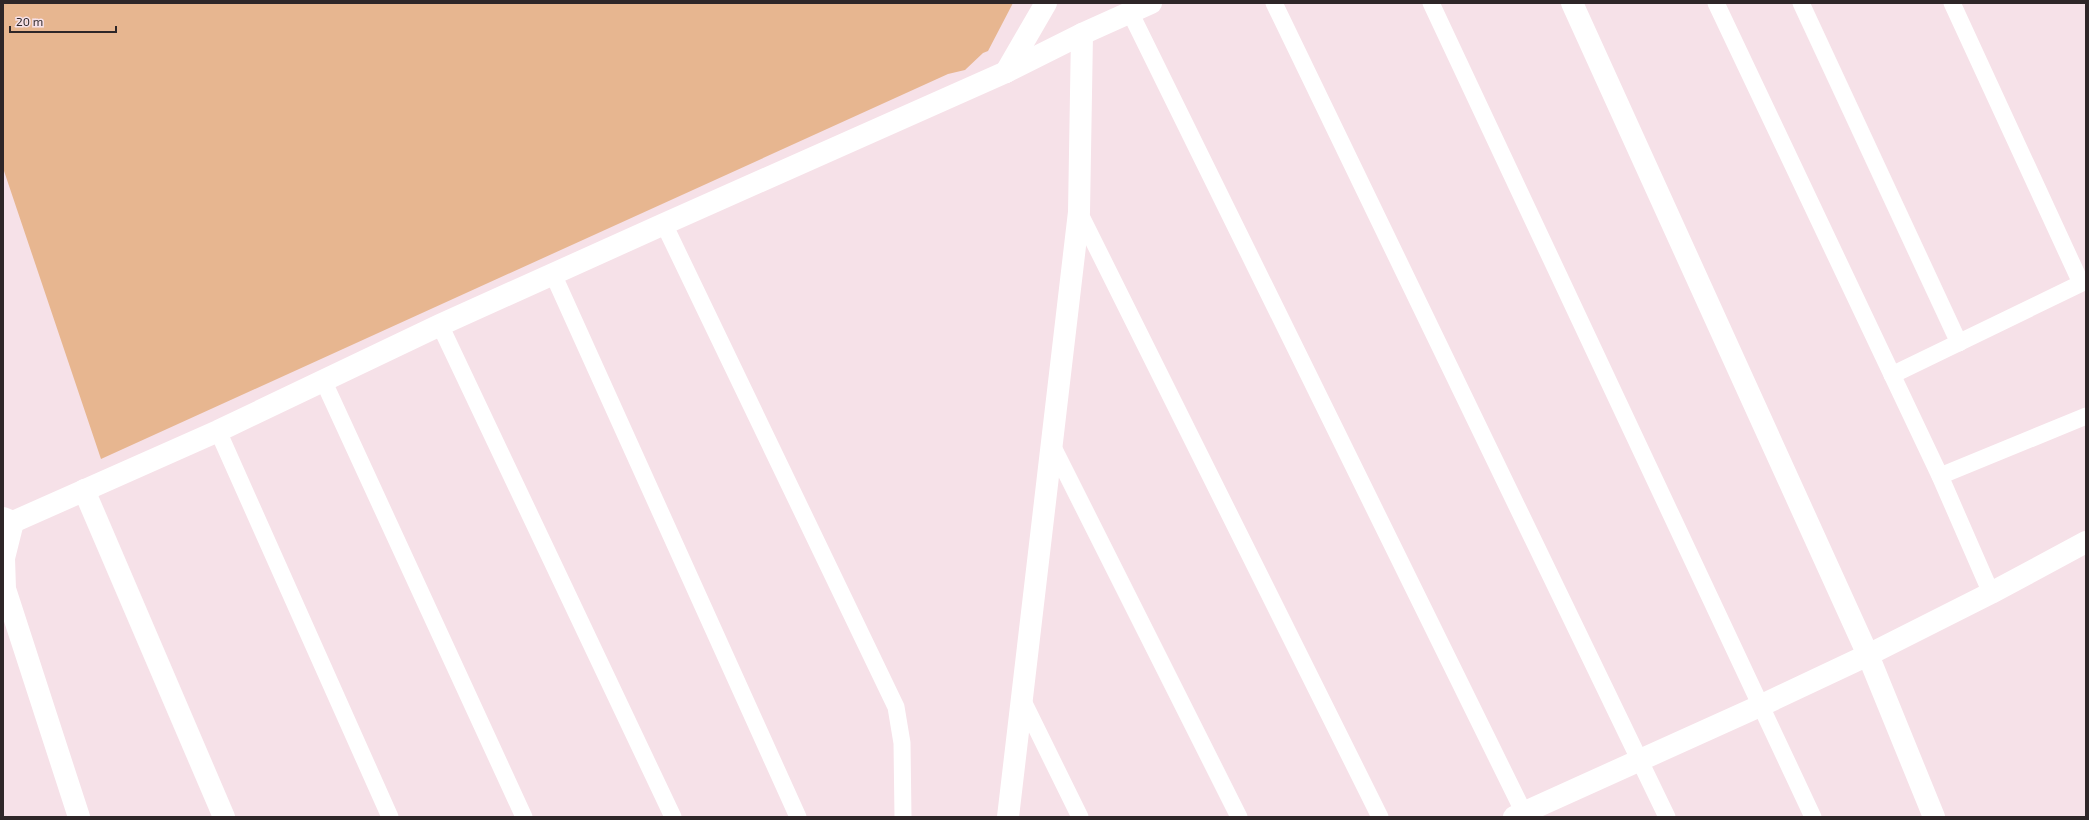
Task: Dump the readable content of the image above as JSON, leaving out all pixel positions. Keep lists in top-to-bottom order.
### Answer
{
  "scale_bar": "20 m"
}
